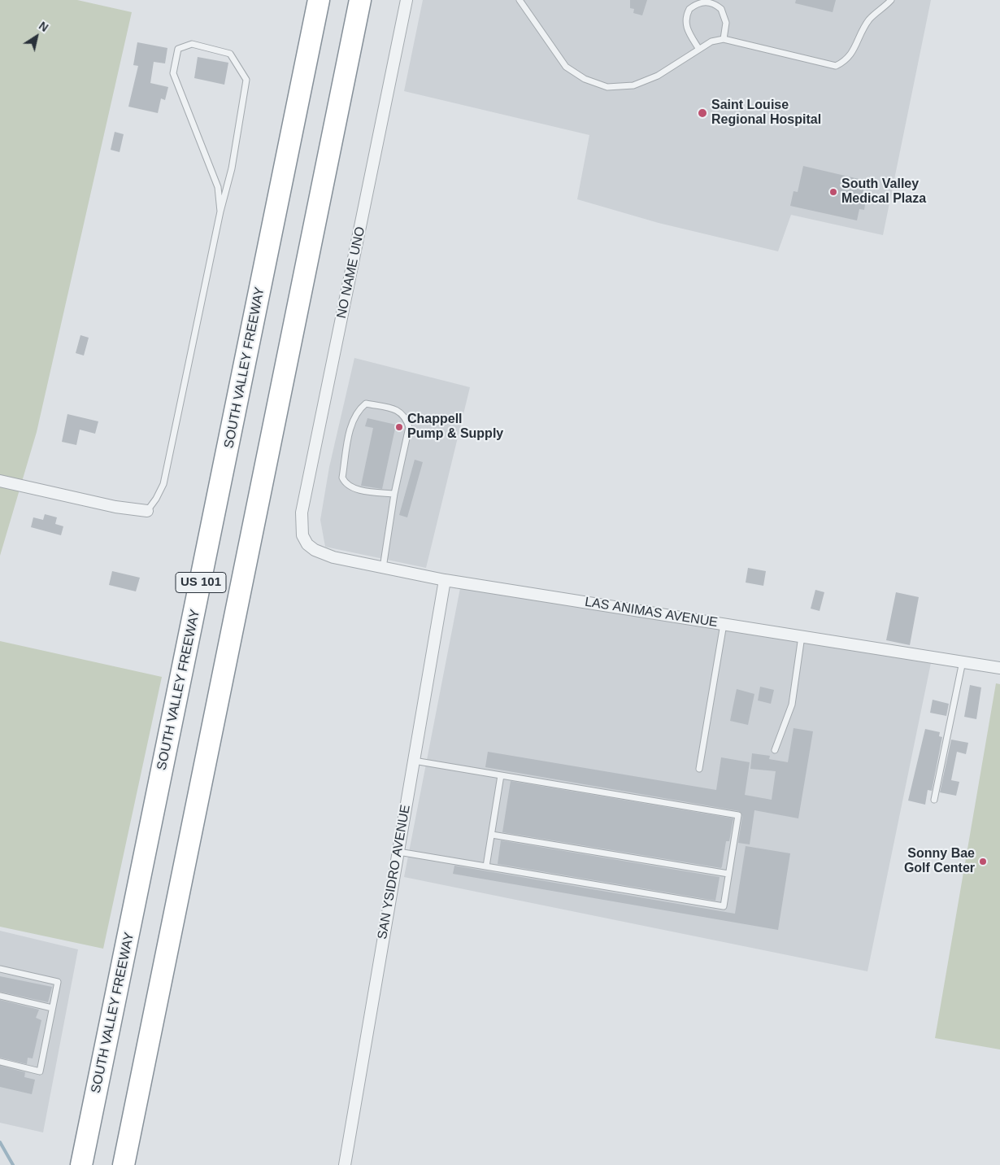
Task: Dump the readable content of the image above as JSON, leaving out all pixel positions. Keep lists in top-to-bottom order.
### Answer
{
  "streets": {
    "highway": ["SOUTH VALLEY FREEWAY", "US 101"],
    "street": ["NO NAME UNO", "LAS ANIMAS AVENUE", "SAN YSIDRO AVENUE"]
  },
  "crossings": [
    ["NO NAME UNO", "LAS ANIMAS AVENUE"],
    ["LAS ANIMAS AVENUE", "SAN YSIDRO AVENUE"]
  ],
  "places": [
    "Saint Louise Regional Hospital",
    "South Valley Medical Plaza",
    "Chappell Pump & Supply",
    "Sonny Bae Golf Center"
  ],
  "north": "top right"
}
